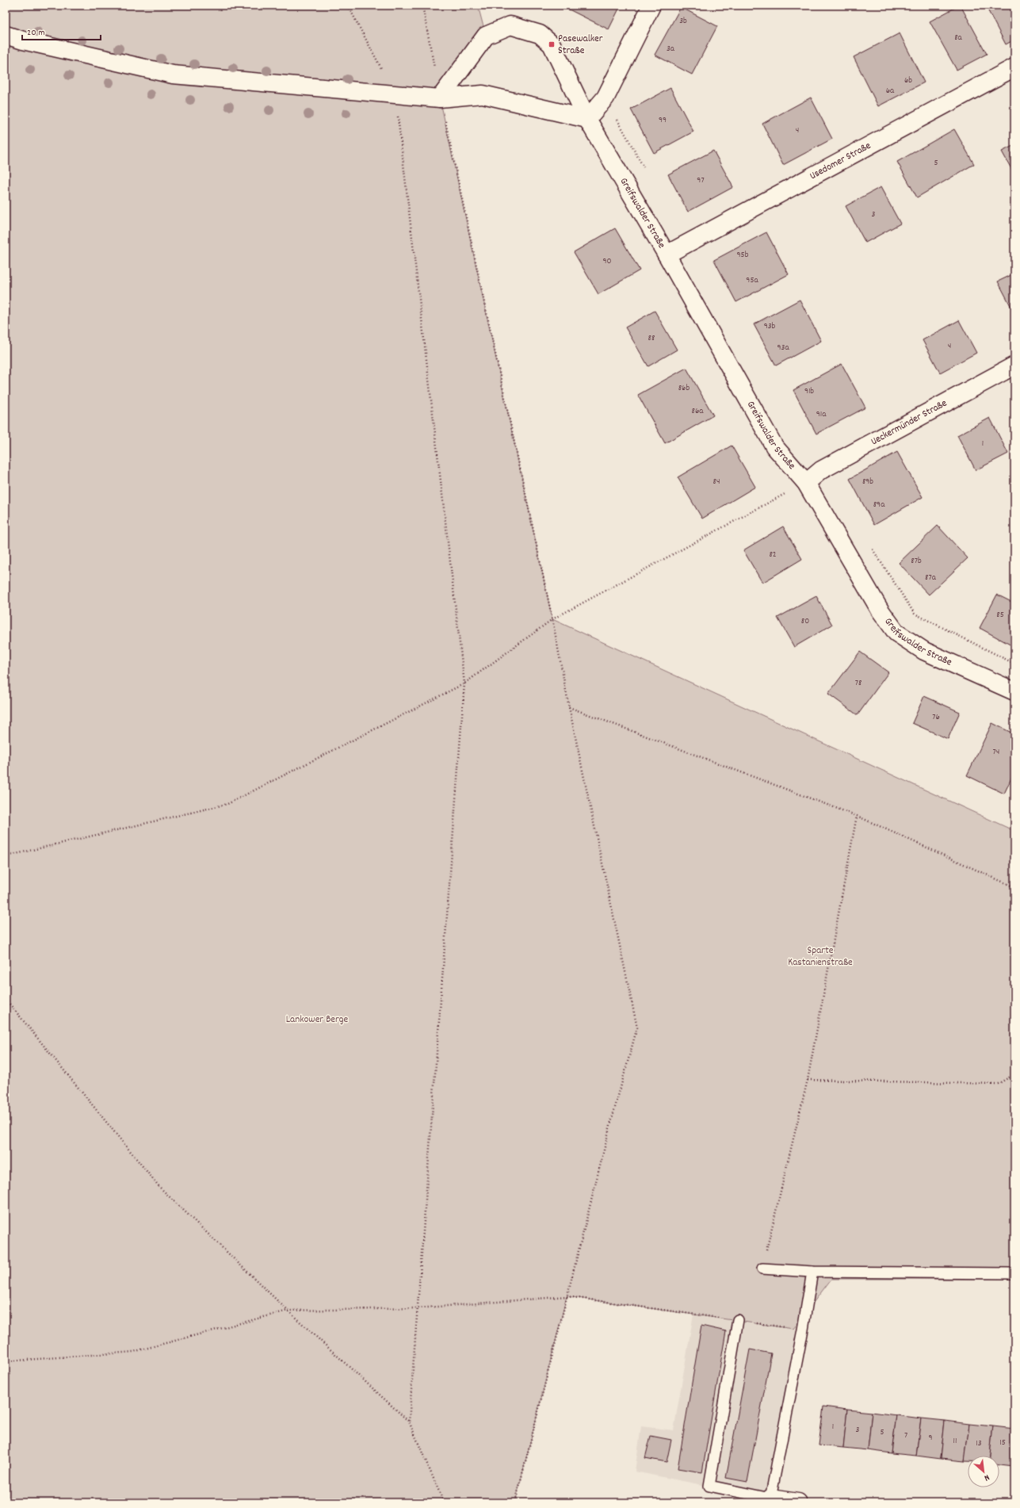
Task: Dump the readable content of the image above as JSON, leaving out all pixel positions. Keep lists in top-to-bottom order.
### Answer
{
  "streets": {
    "street": ["Usedomer Straße", "Greifswalder Straße", "Ueckermünder Straße"]
  },
  "crossings": [
    ["Usedomer Straße", "Greifswalder Straße"],
    ["Greifswalder Straße", "Ueckermünder Straße"]
  ],
  "parks": ["Sparte Kastanienstraße", "Lankower Berge"],
  "places": {
    "transit": ["Pasewalker Straße"]
  },
  "house_numbers": [
    "3b",
    "8a",
    "3a",
    "6b",
    "6a",
    "99",
    "4",
    "5",
    "97",
    "3",
    "95b",
    "90",
    "95a",
    "93b",
    "88",
    "4",
    "93a",
    "86b",
    "91b",
    "86a",
    "91a",
    "1",
    "84",
    "89b",
    "89a",
    "82",
    "87b",
    "87a",
    "85",
    "80",
    "78",
    "76",
    "74",
    "1",
    "3",
    "5",
    "7",
    "9",
    "11",
    "15",
    "13"
  ],
  "scale_bar": "20 m",
  "north": "bottom right"
}
